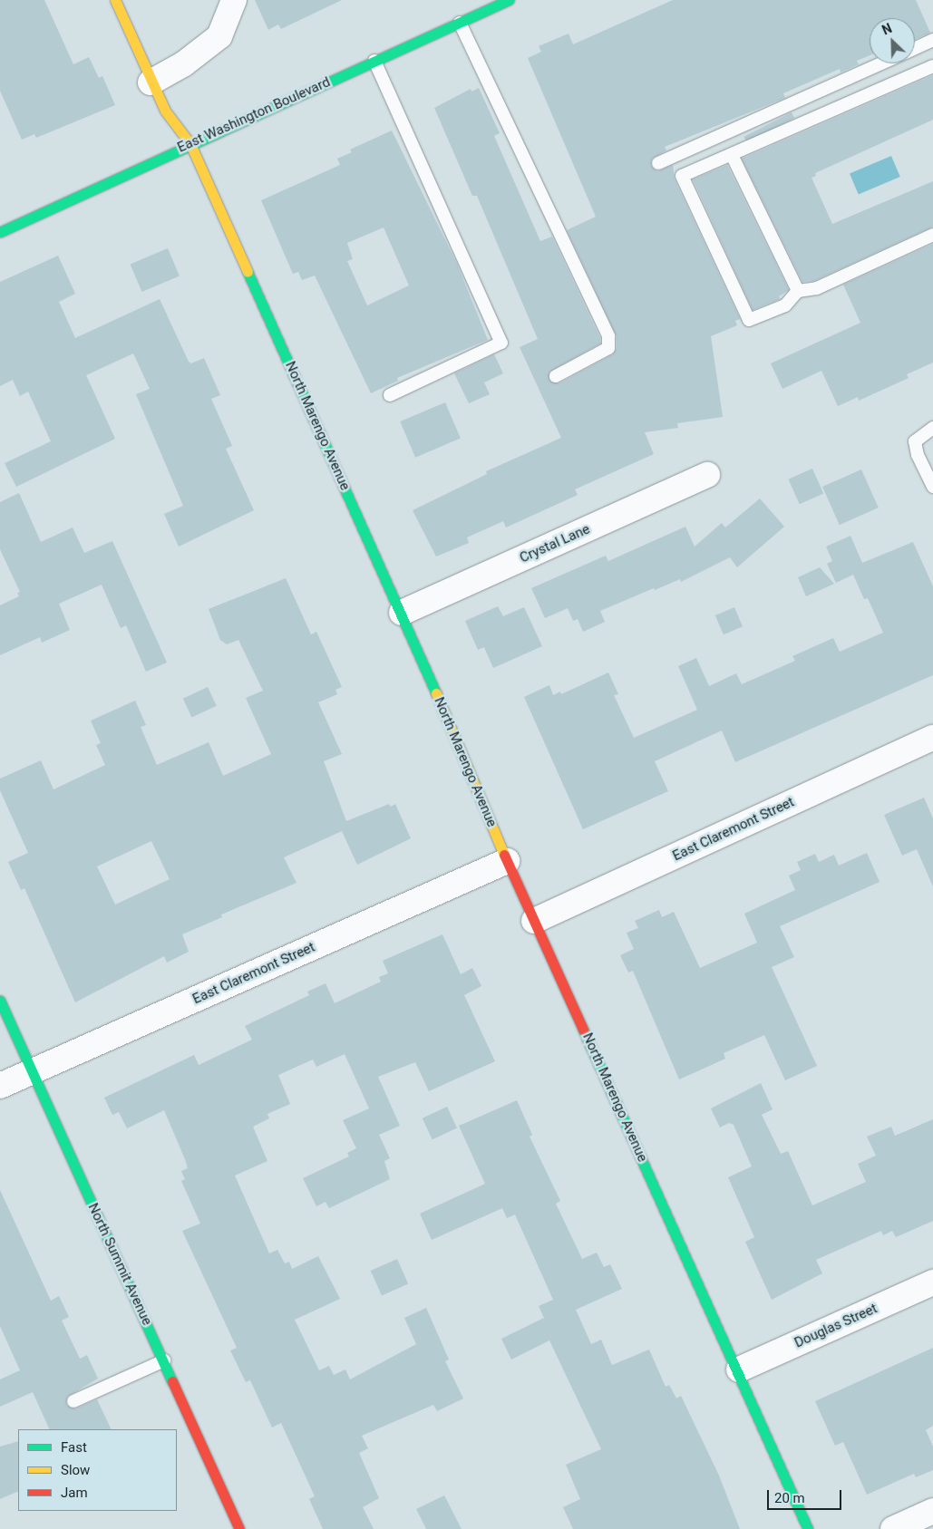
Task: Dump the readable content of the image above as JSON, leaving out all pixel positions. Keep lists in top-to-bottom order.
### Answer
{
  "streets": {
    "street": [
      "East Washington Boulevard",
      "North Marengo Avenue",
      "Crystal Lane",
      "East Claremont Street",
      "North Summit Avenue",
      "Douglas Street"
    ]
  },
  "crossings": [
    ["East Washington Boulevard", "North Marengo Avenue"],
    ["North Marengo Avenue", "Crystal Lane"],
    ["North Marengo Avenue", "East Claremont Street"],
    ["North Marengo Avenue", "Douglas Street"],
    ["East Claremont Street", "North Summit Avenue"]
  ],
  "legend": ["Fast", "Slow", "Jam"],
  "scale_bar": "20 m",
  "north": "top left"
}
